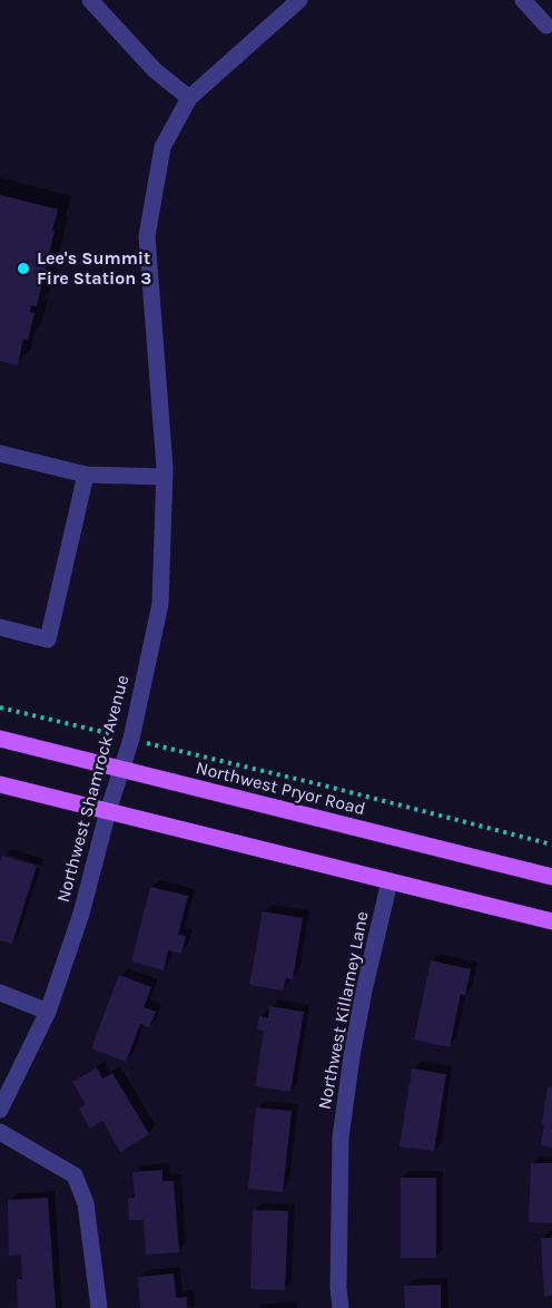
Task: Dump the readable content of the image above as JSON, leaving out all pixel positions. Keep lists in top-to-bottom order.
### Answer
{
  "streets": {
    "main road": ["Northwest Pryor Road"],
    "street": ["Northwest Shamrock Avenue", "Northwest Killarney Lane"]
  },
  "crossings": [
    ["Northwest Shamrock Avenue", "Northwest Pryor Road"]
  ],
  "places": ["Lee's Summit Fire Station 3"]
}
